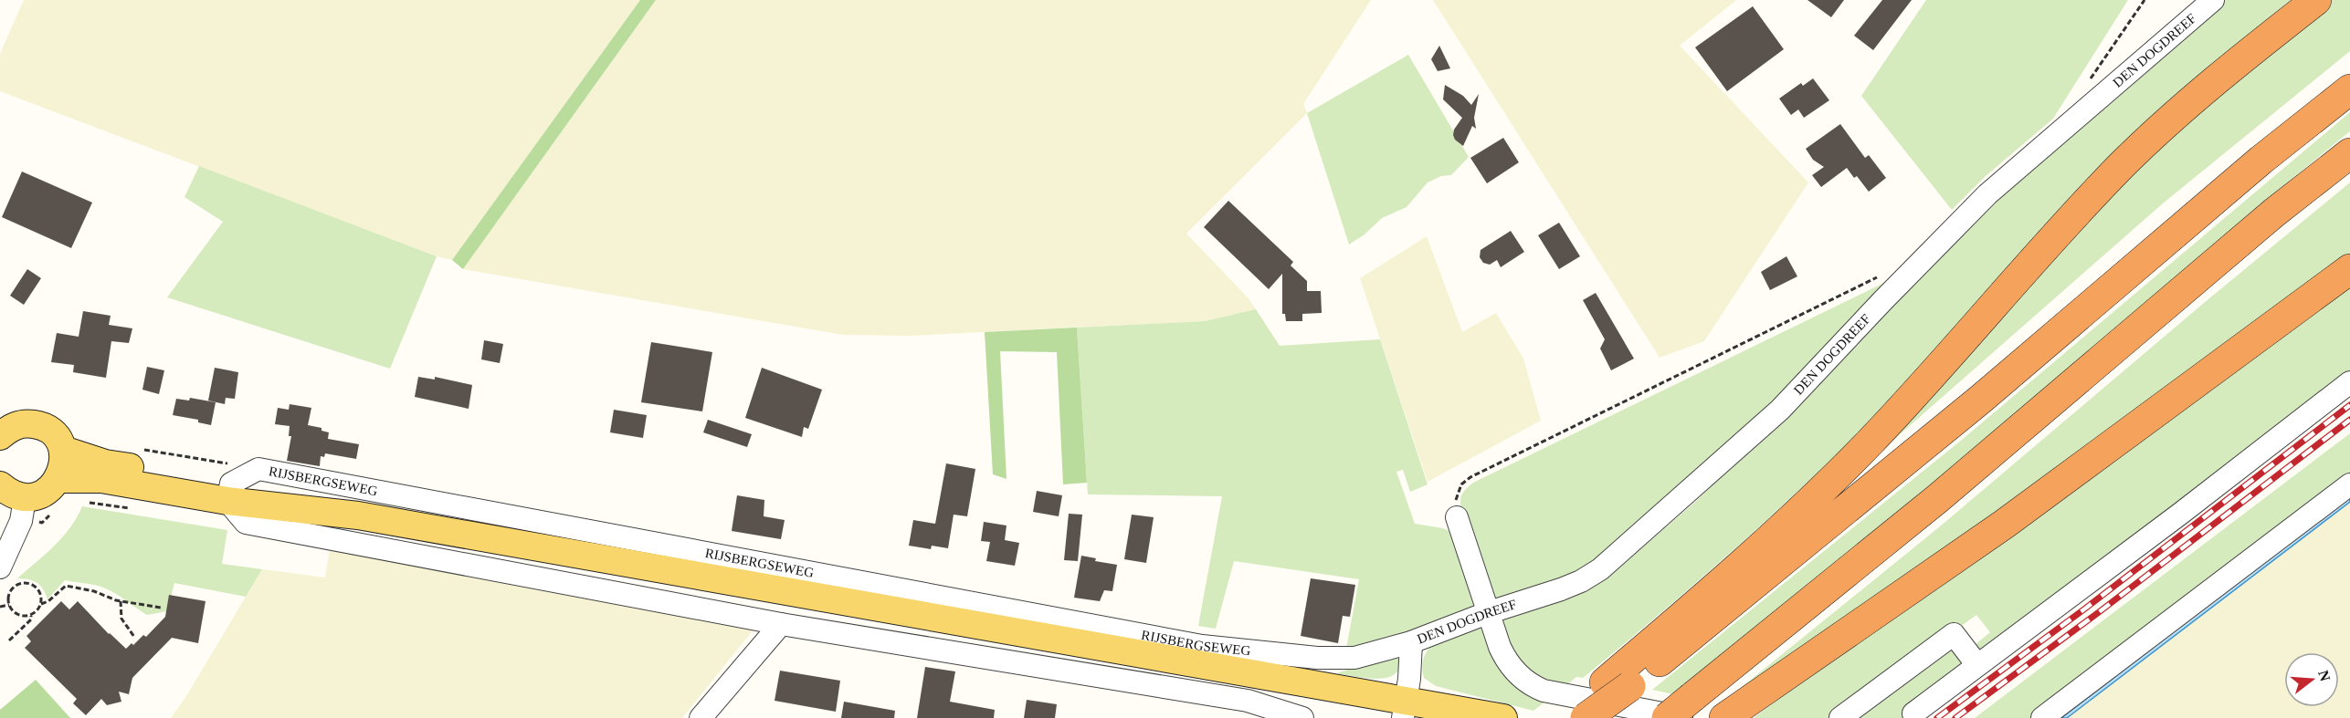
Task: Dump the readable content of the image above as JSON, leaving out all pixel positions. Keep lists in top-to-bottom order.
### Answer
{
  "streets": {
    "main road": ["RIJSBERGSEWEG"],
    "street": ["DEN DOGDREEF"]
  },
  "crossings": [
    ["DEN DOGDREEF", "RIJSBERGSEWEG"]
  ],
  "north": "right"
}
